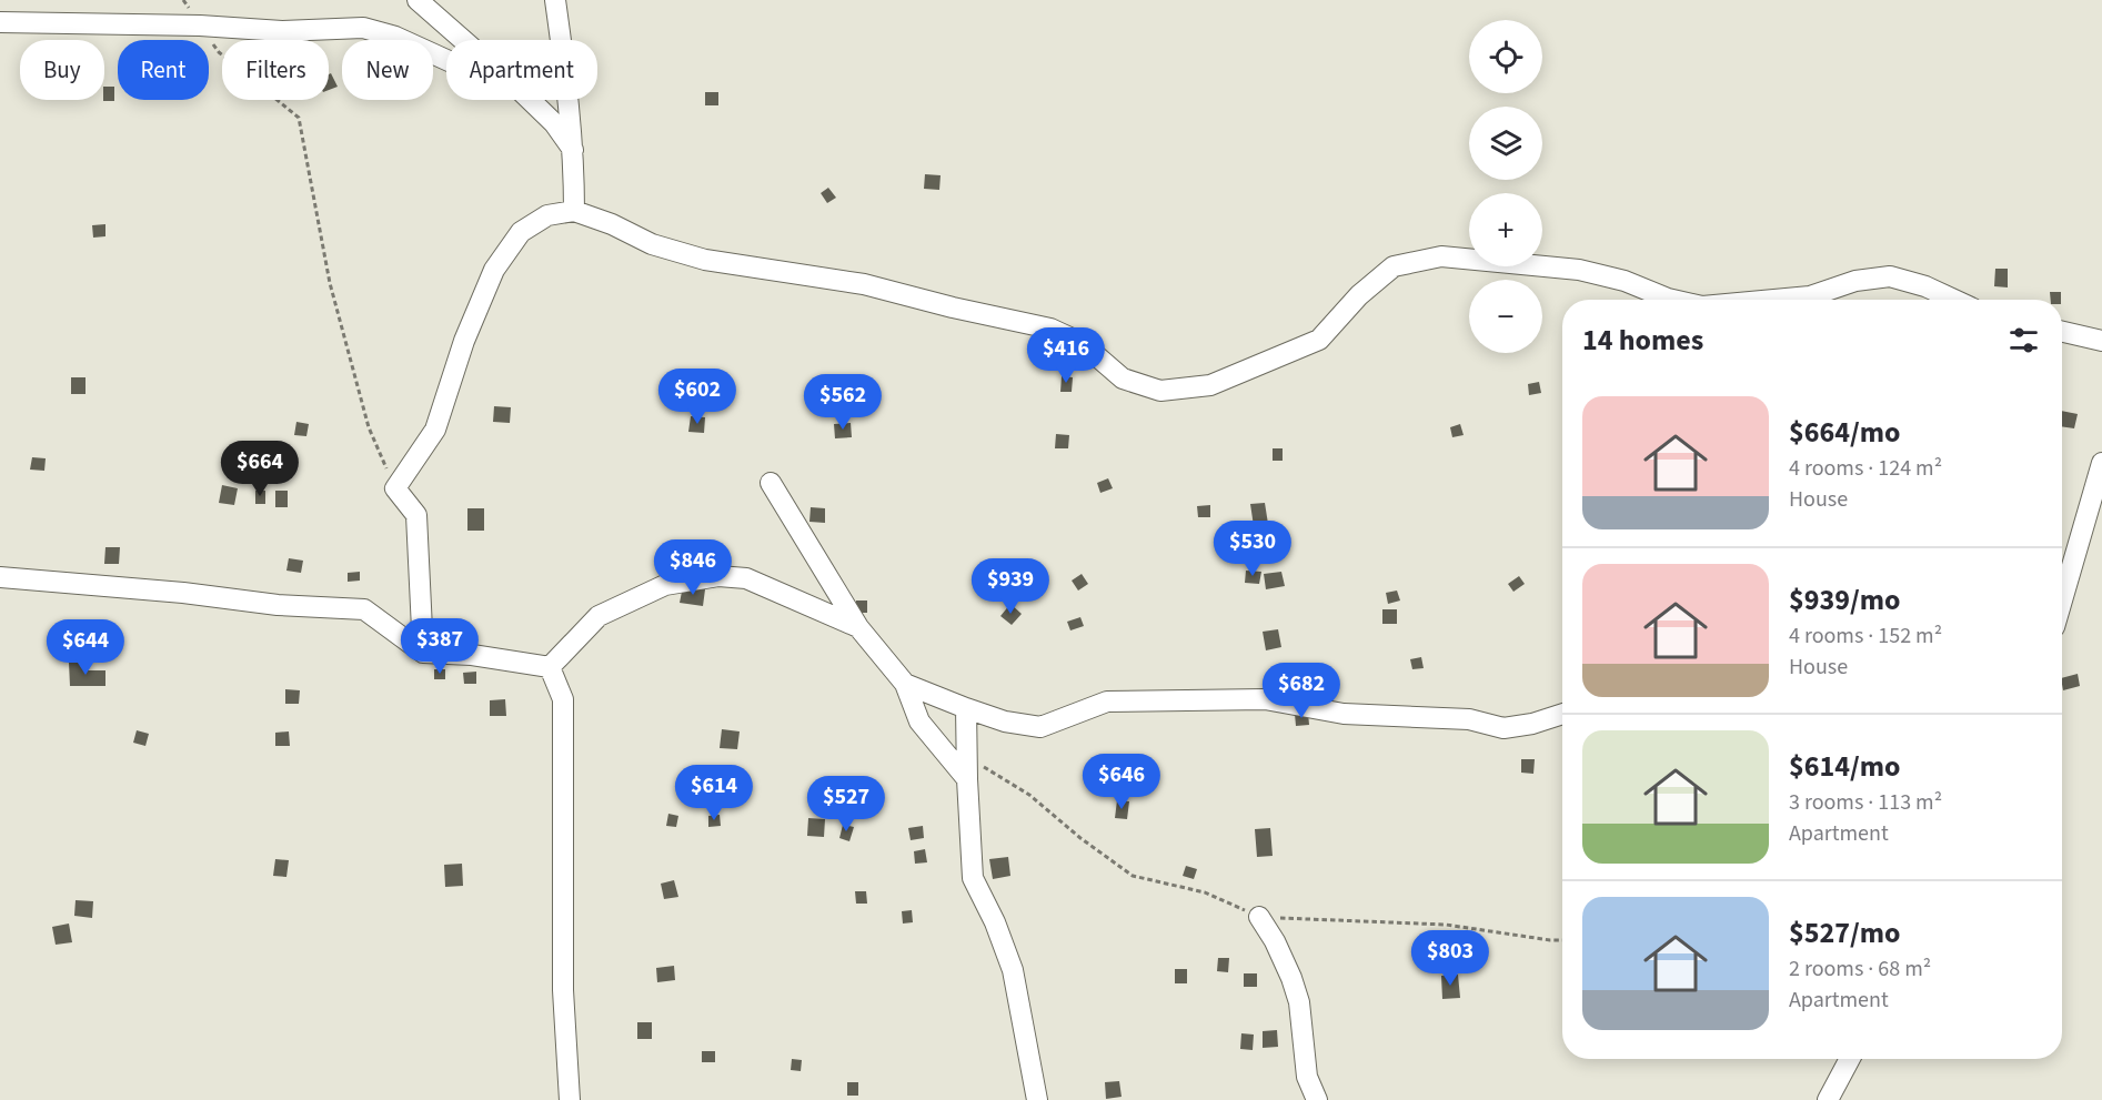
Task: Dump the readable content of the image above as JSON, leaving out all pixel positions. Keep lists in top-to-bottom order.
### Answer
{
  "page": {
    "map_buttons": ["+", "−"],
    "chip": [
      "Buy",
      "Rent",
      "Filters",
      "New",
      "Apartment"
    ],
    "heading": "14 homes",
    "price": [
      "$416",
      "$602",
      "$562",
      "$664",
      "$530",
      "$846",
      "$939",
      "$387",
      "$644",
      "$682",
      "$646",
      "$614",
      "$527",
      "$803"
    ],
    "list": [
      {
        "name": "$664/mo",
        "note": "4 rooms · 124 m² · House"
      },
      {
        "name": "$939/mo",
        "note": "4 rooms · 152 m² · House"
      },
      {
        "name": "$614/mo",
        "note": "3 rooms · 113 m² · Apartment"
      },
      {
        "name": "$527/mo",
        "note": "2 rooms · 68 m² · Apartment"
      }
    ]
  }
}
